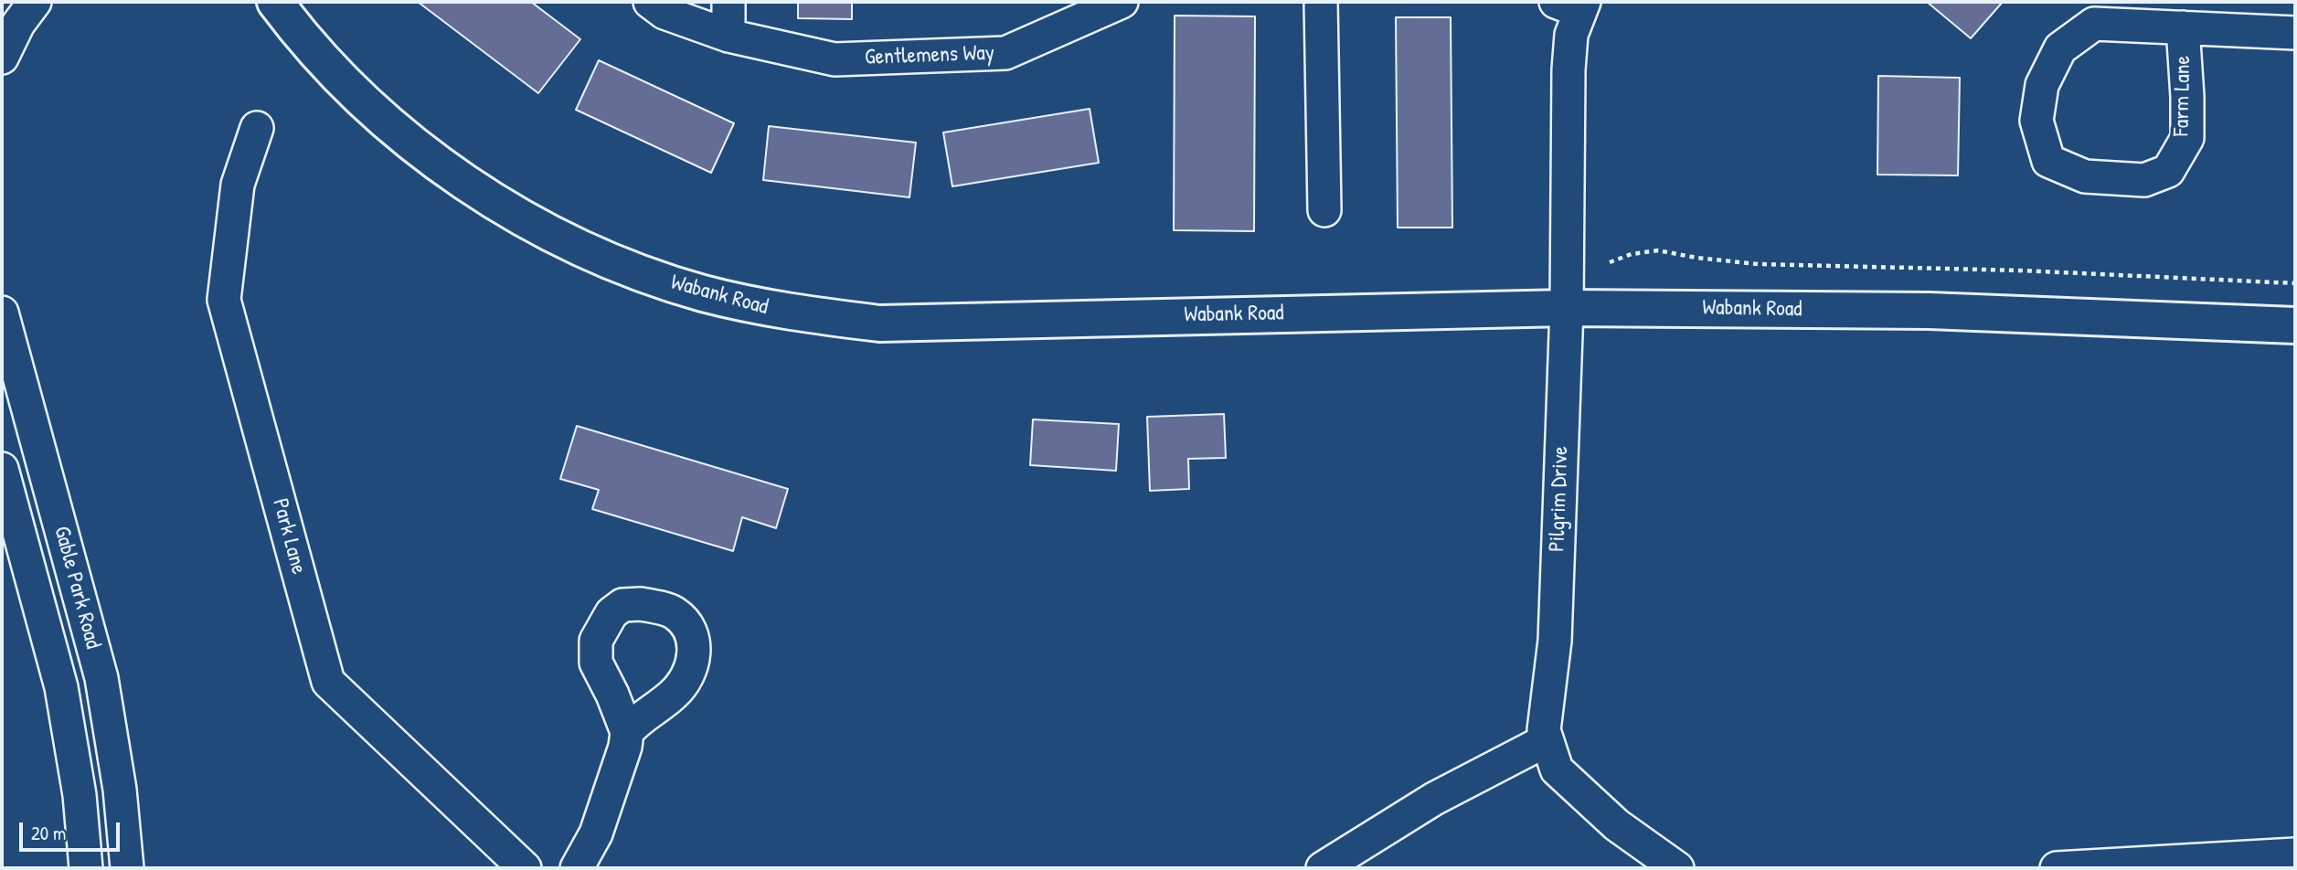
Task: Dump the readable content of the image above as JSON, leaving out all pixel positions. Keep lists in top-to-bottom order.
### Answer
{
  "streets": {
    "street": [
      "Gentlemens Way",
      "Farm Lane",
      "Wabank Road",
      "Pilgrim Drive",
      "Park Lane",
      "Gable Park Road"
    ]
  },
  "crossings": [
    ["Wabank Road", "Pilgrim Drive"]
  ],
  "scale_bar": "20 m"
}
